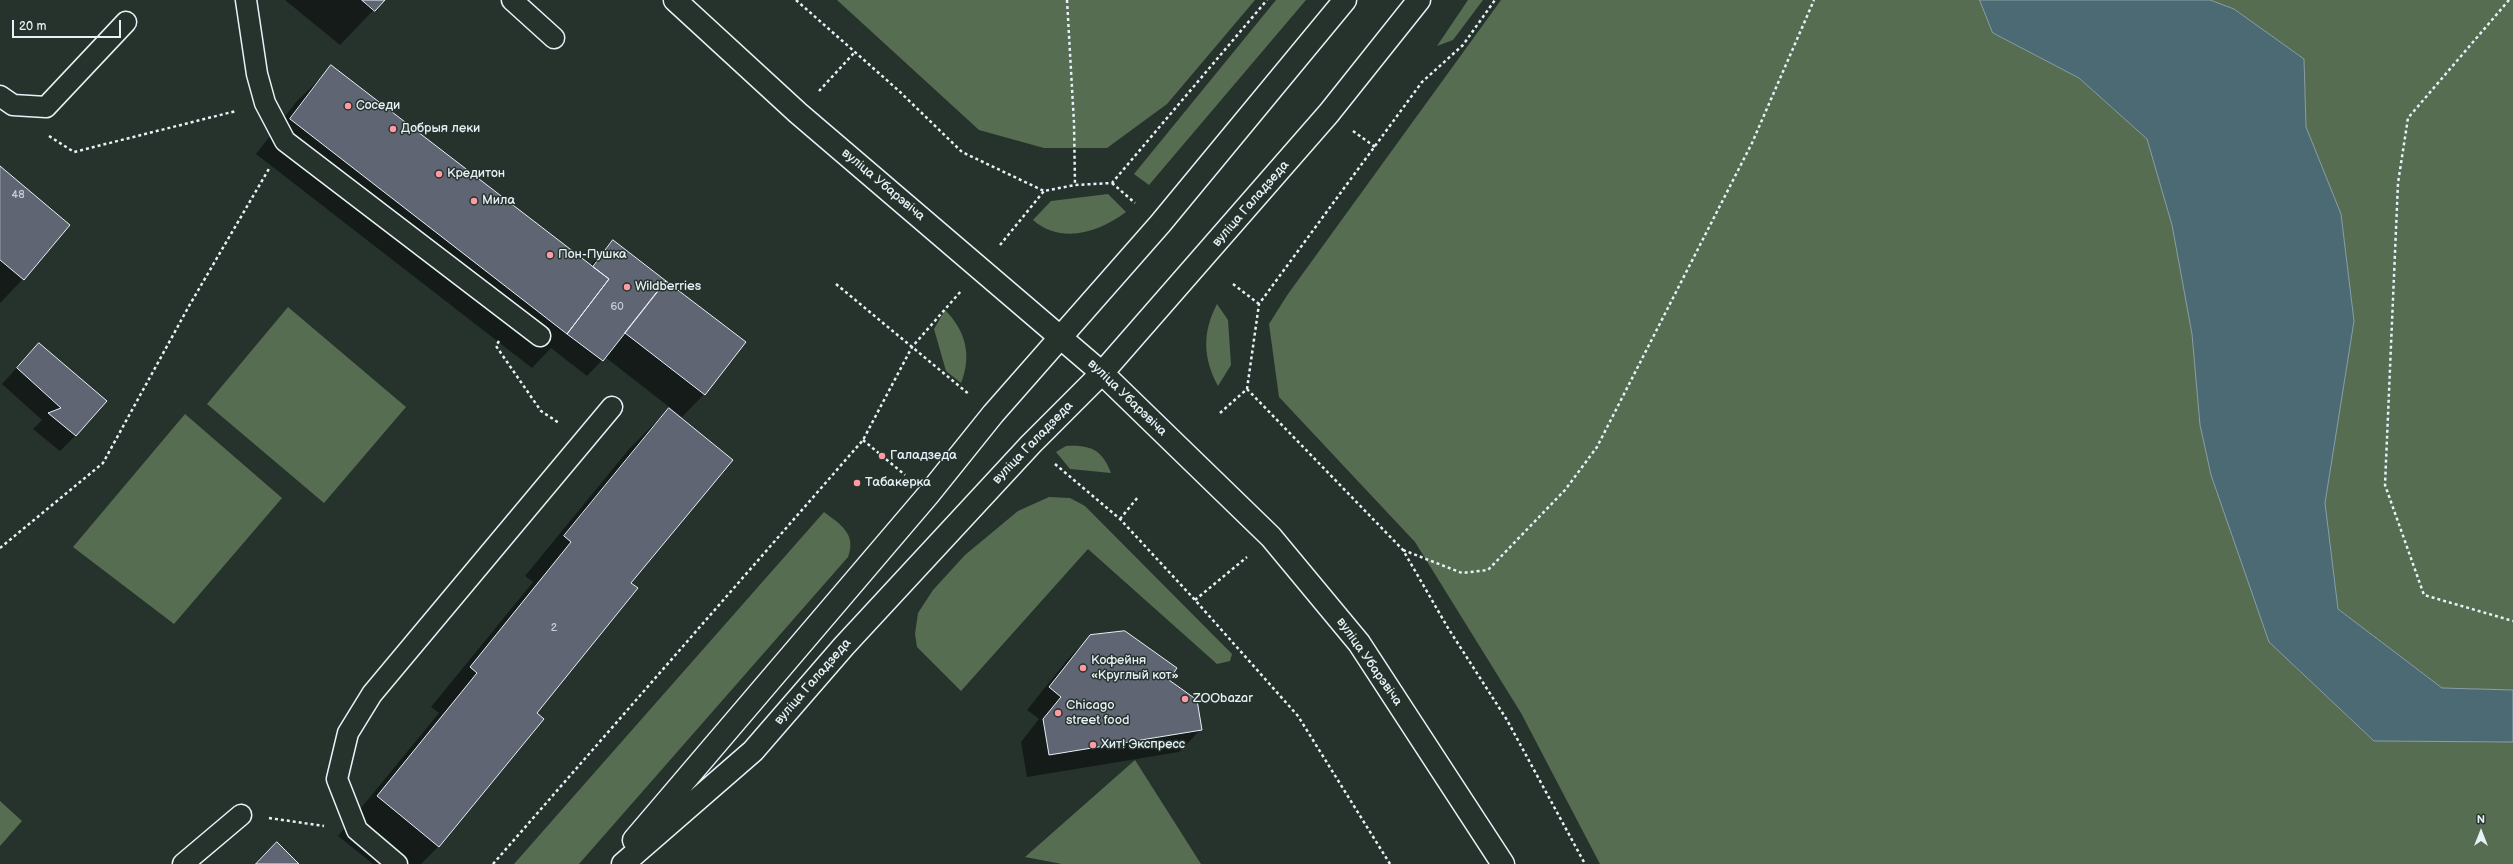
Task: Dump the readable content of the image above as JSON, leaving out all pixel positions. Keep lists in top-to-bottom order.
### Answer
{
  "streets": {
    "main road": ["вуліца Убарэвіча", "вуліца Галадзеда"]
  },
  "crossings": [
    ["вуліца Убарэвіча", "вуліца Галадзеда"]
  ],
  "places": [
    "Соседи",
    "Добрыя леки",
    "Кредитон",
    "Мила",
    "Пон-Пушка",
    "Wildberries",
    "Галадзеда",
    "Табакерка",
    "Кофейня «Круглый кот»",
    "ZOObazar",
    "Chicago street food",
    "Хит! Экспресс"
  ],
  "house_numbers": ["48", "60", "2"],
  "scale_bar": "20 m",
  "north": "top"
}
